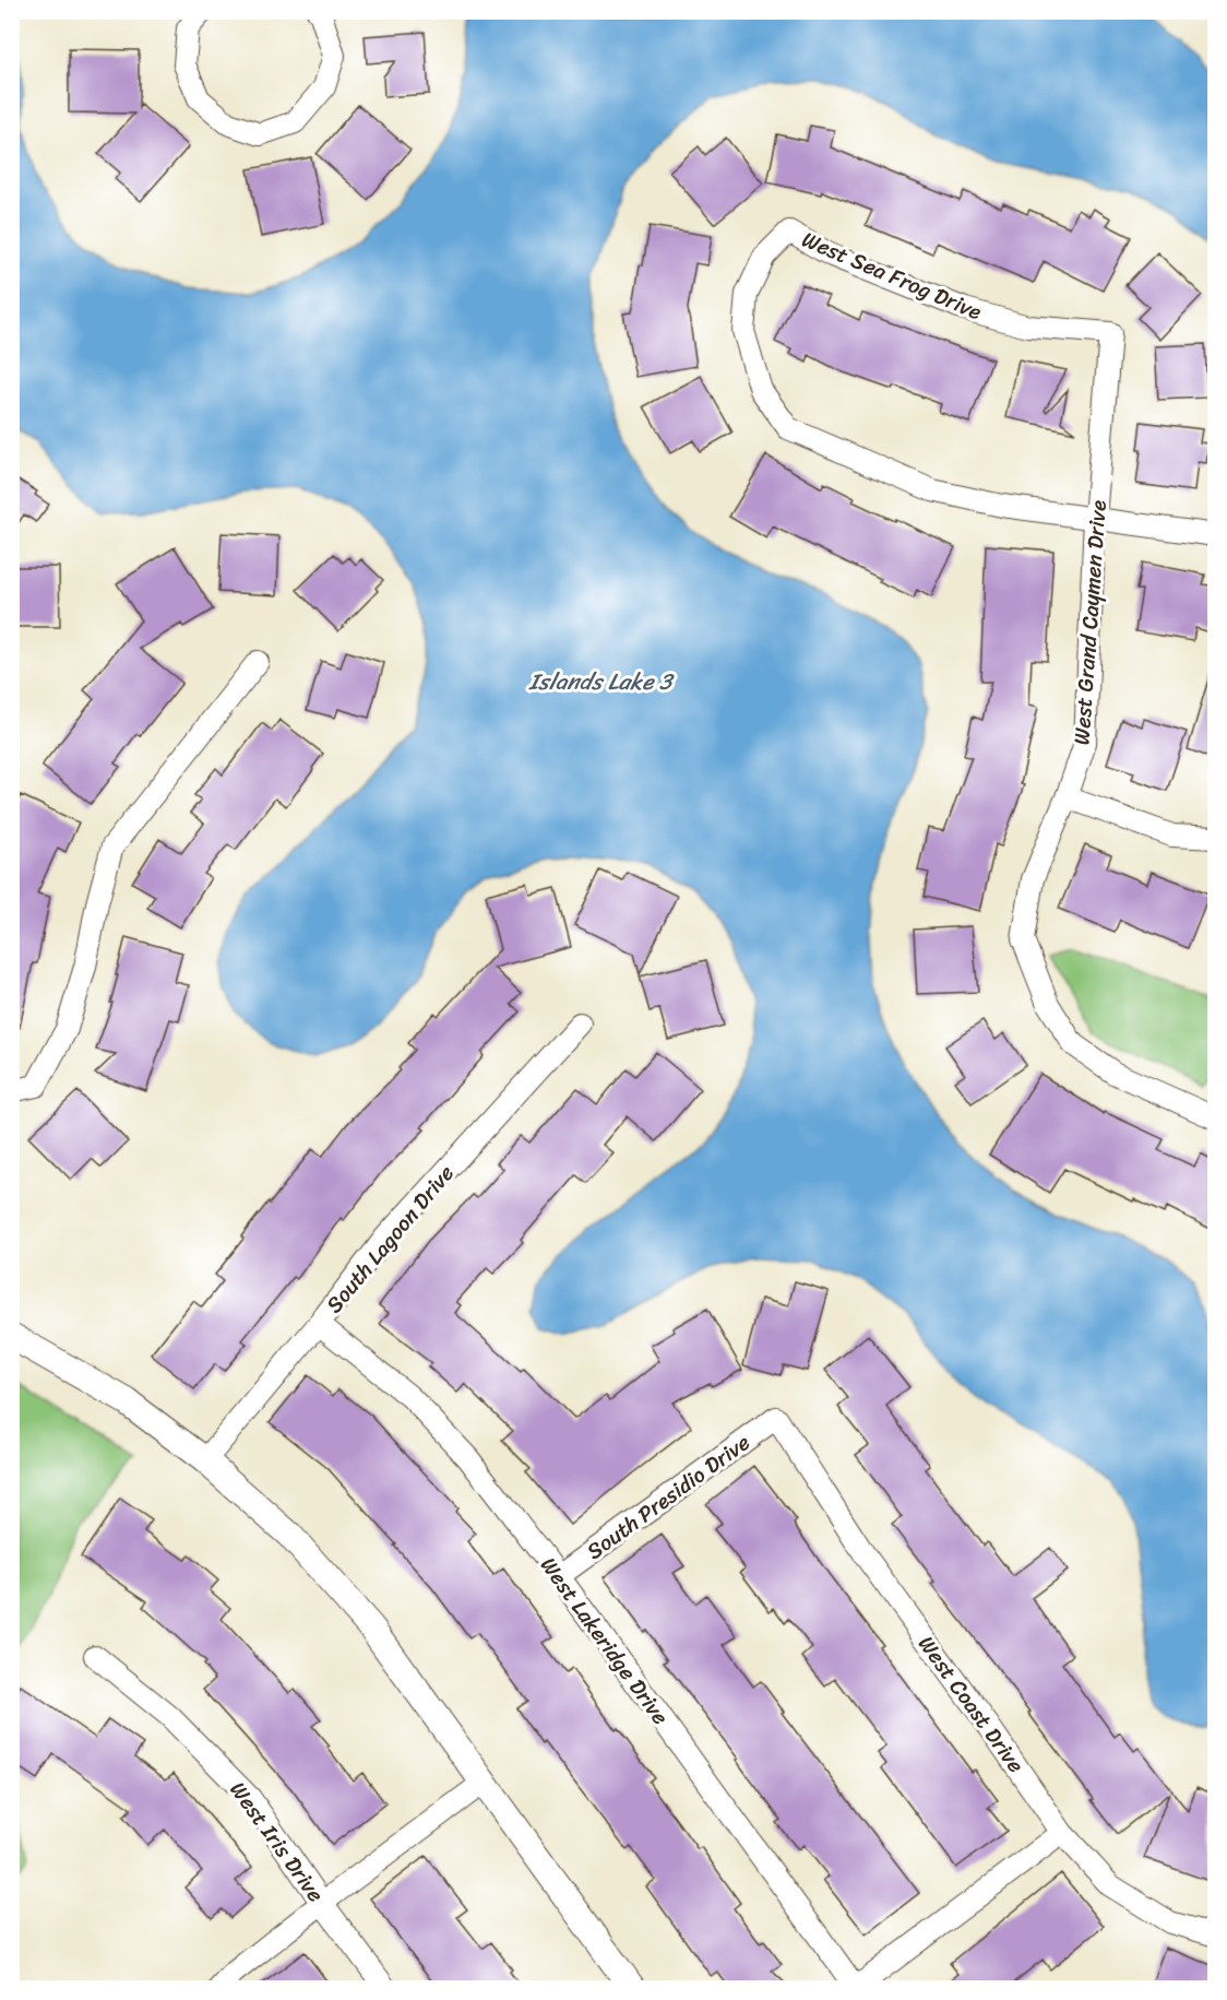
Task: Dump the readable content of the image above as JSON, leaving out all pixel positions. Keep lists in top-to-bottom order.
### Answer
{
  "streets": {
    "street": [
      "West Sea Frog Drive",
      "West Grand Caymen Drive",
      "South Lagoon Drive",
      "South Presidio Drive",
      "West Lakeridge Drive",
      "West Coast Drive",
      "West Iris Drive"
    ]
  },
  "crossings": [
    ["West Sea Frog Drive", "West Grand Caymen Drive"],
    ["South Lagoon Drive", "West Lakeridge Drive"],
    ["South Presidio Drive", "West Lakeridge Drive"],
    ["South Presidio Drive", "West Coast Drive"]
  ],
  "water": ["Islands Lake 3"]
}
